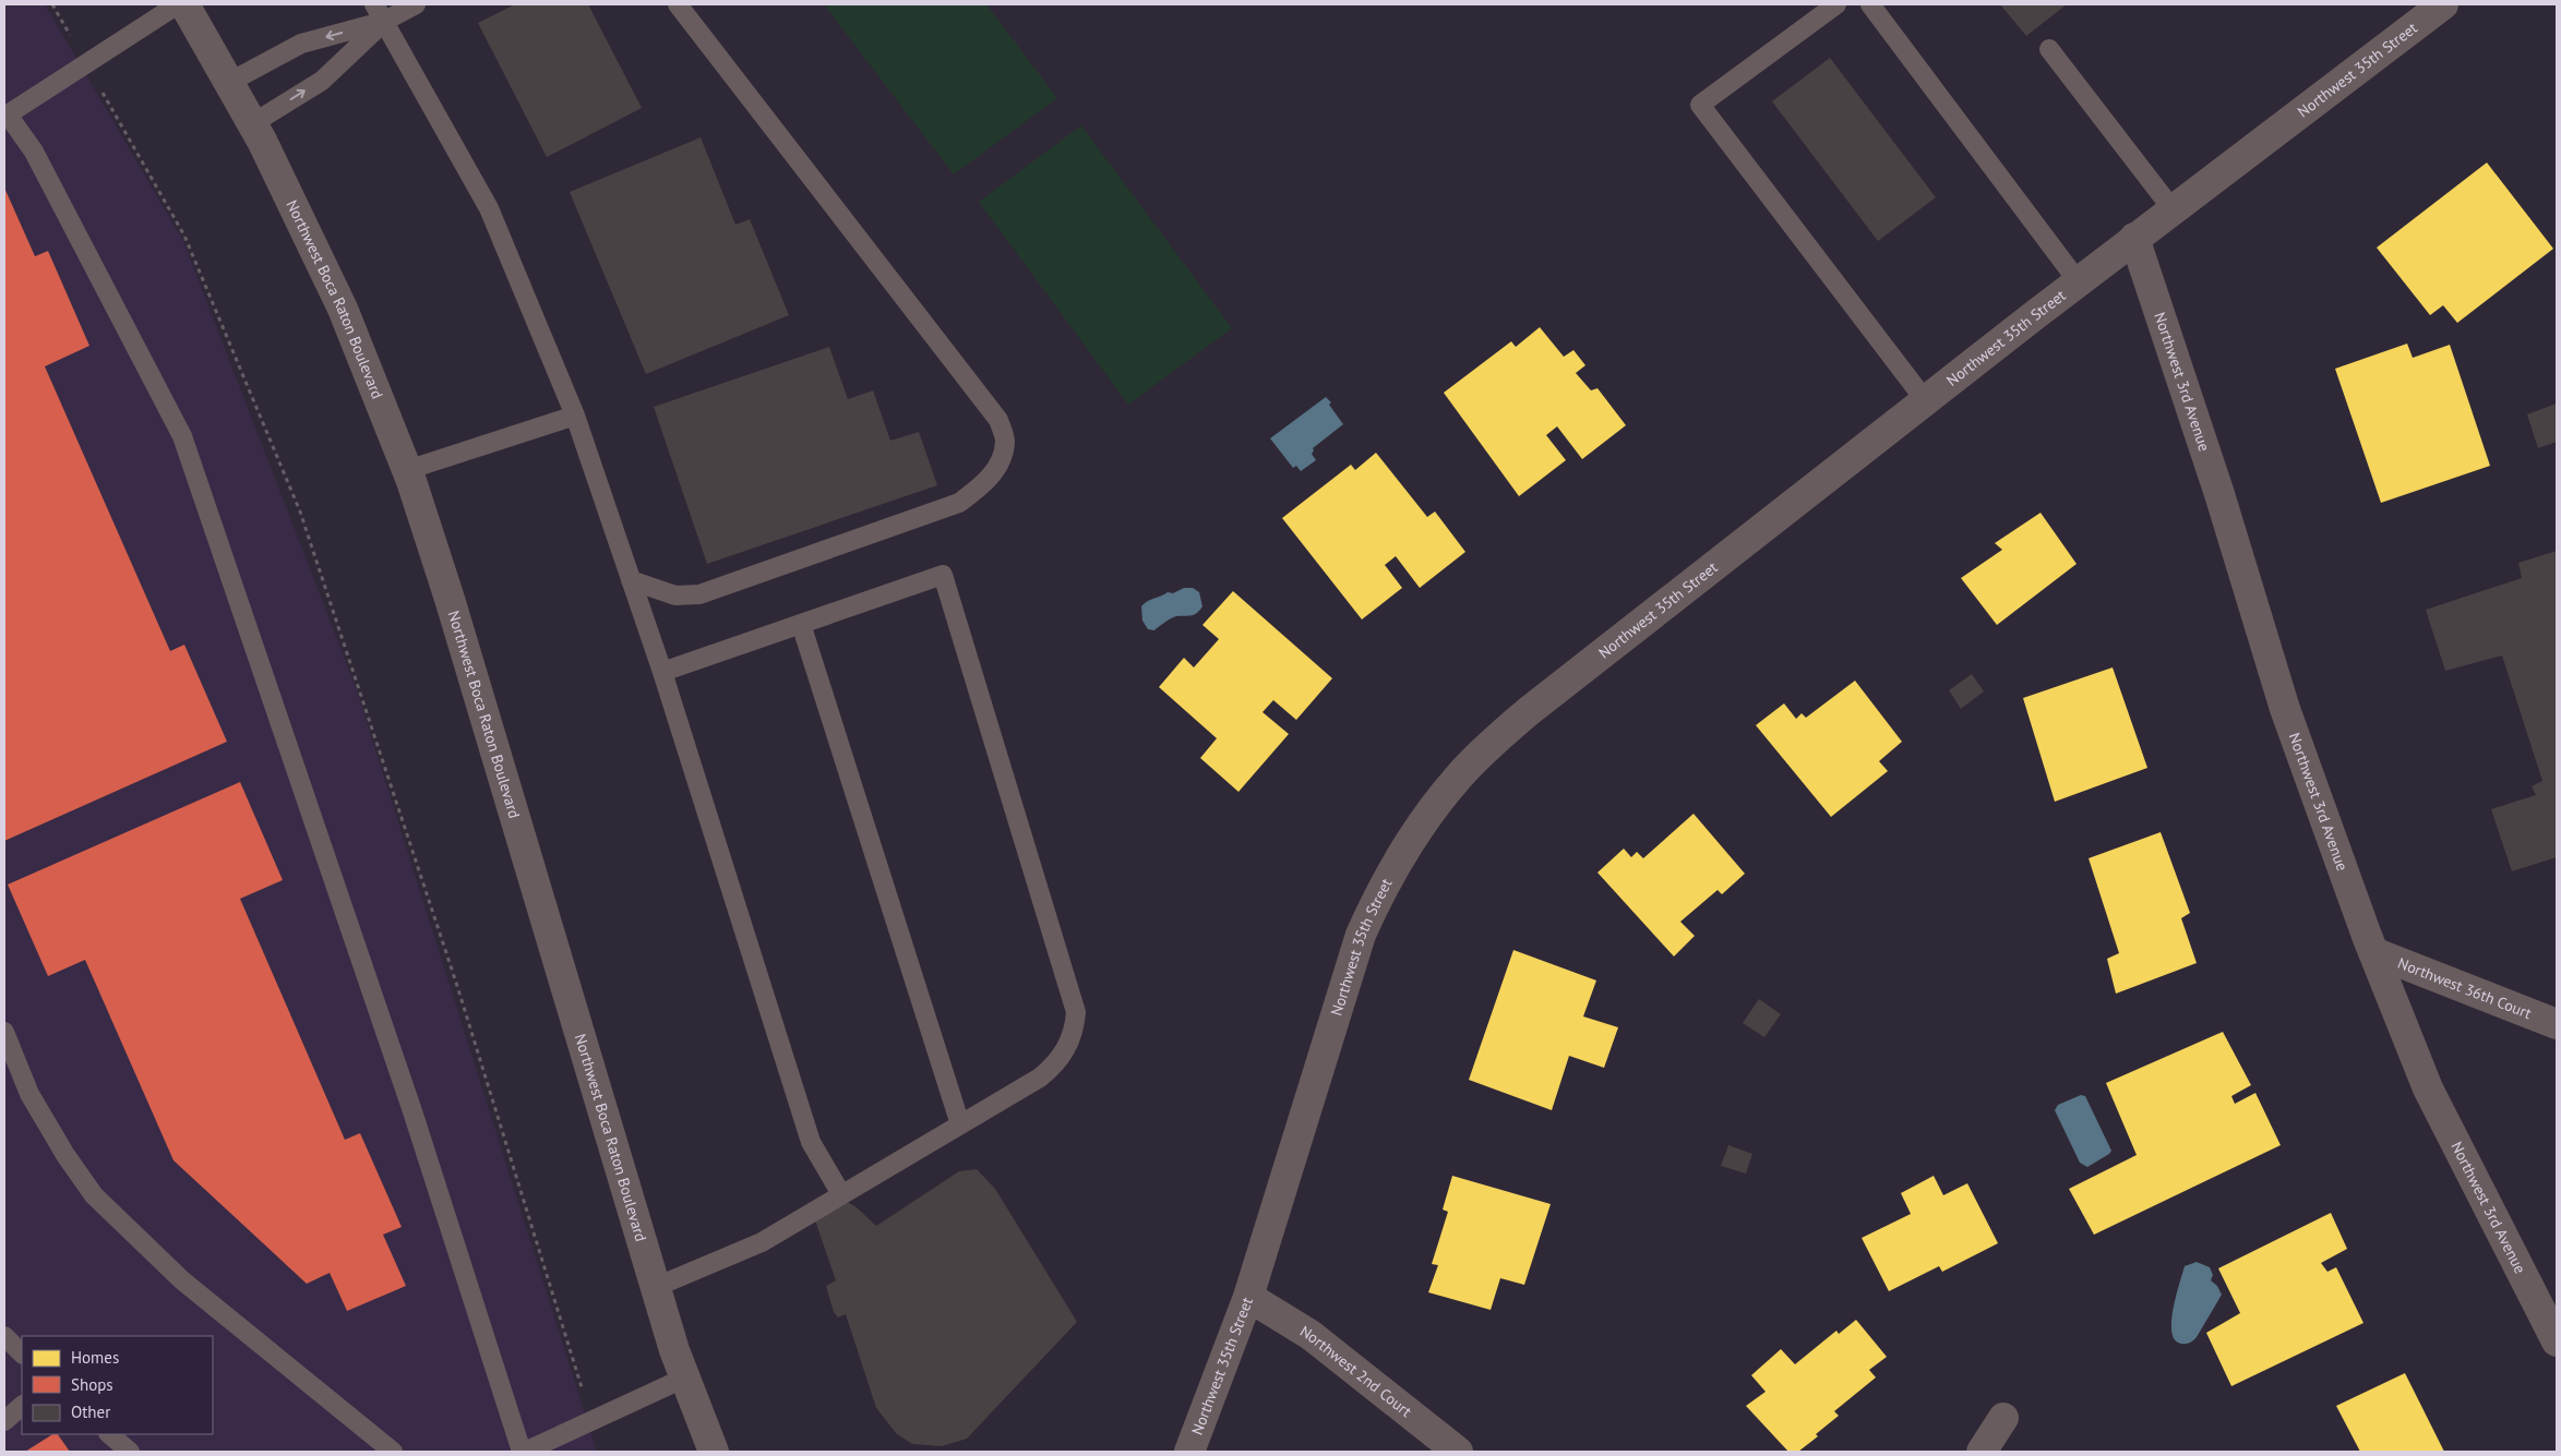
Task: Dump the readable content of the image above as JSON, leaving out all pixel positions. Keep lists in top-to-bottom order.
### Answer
{
  "streets": {
    "street": [
      "Northwest 35th Street",
      "Northwest Boca Raton Boulevard",
      "Northwest 3rd Avenue",
      "Northwest 36th Court",
      "Northwest 2nd Court"
    ]
  },
  "crossings": [
    ["Northwest 35th Street", "Northwest 3rd Avenue"],
    ["Northwest 35th Street", "Northwest 2nd Court"],
    ["Northwest 3rd Avenue", "Northwest 36th Court"]
  ],
  "legend": ["Homes", "Shops", "Other"]
}
